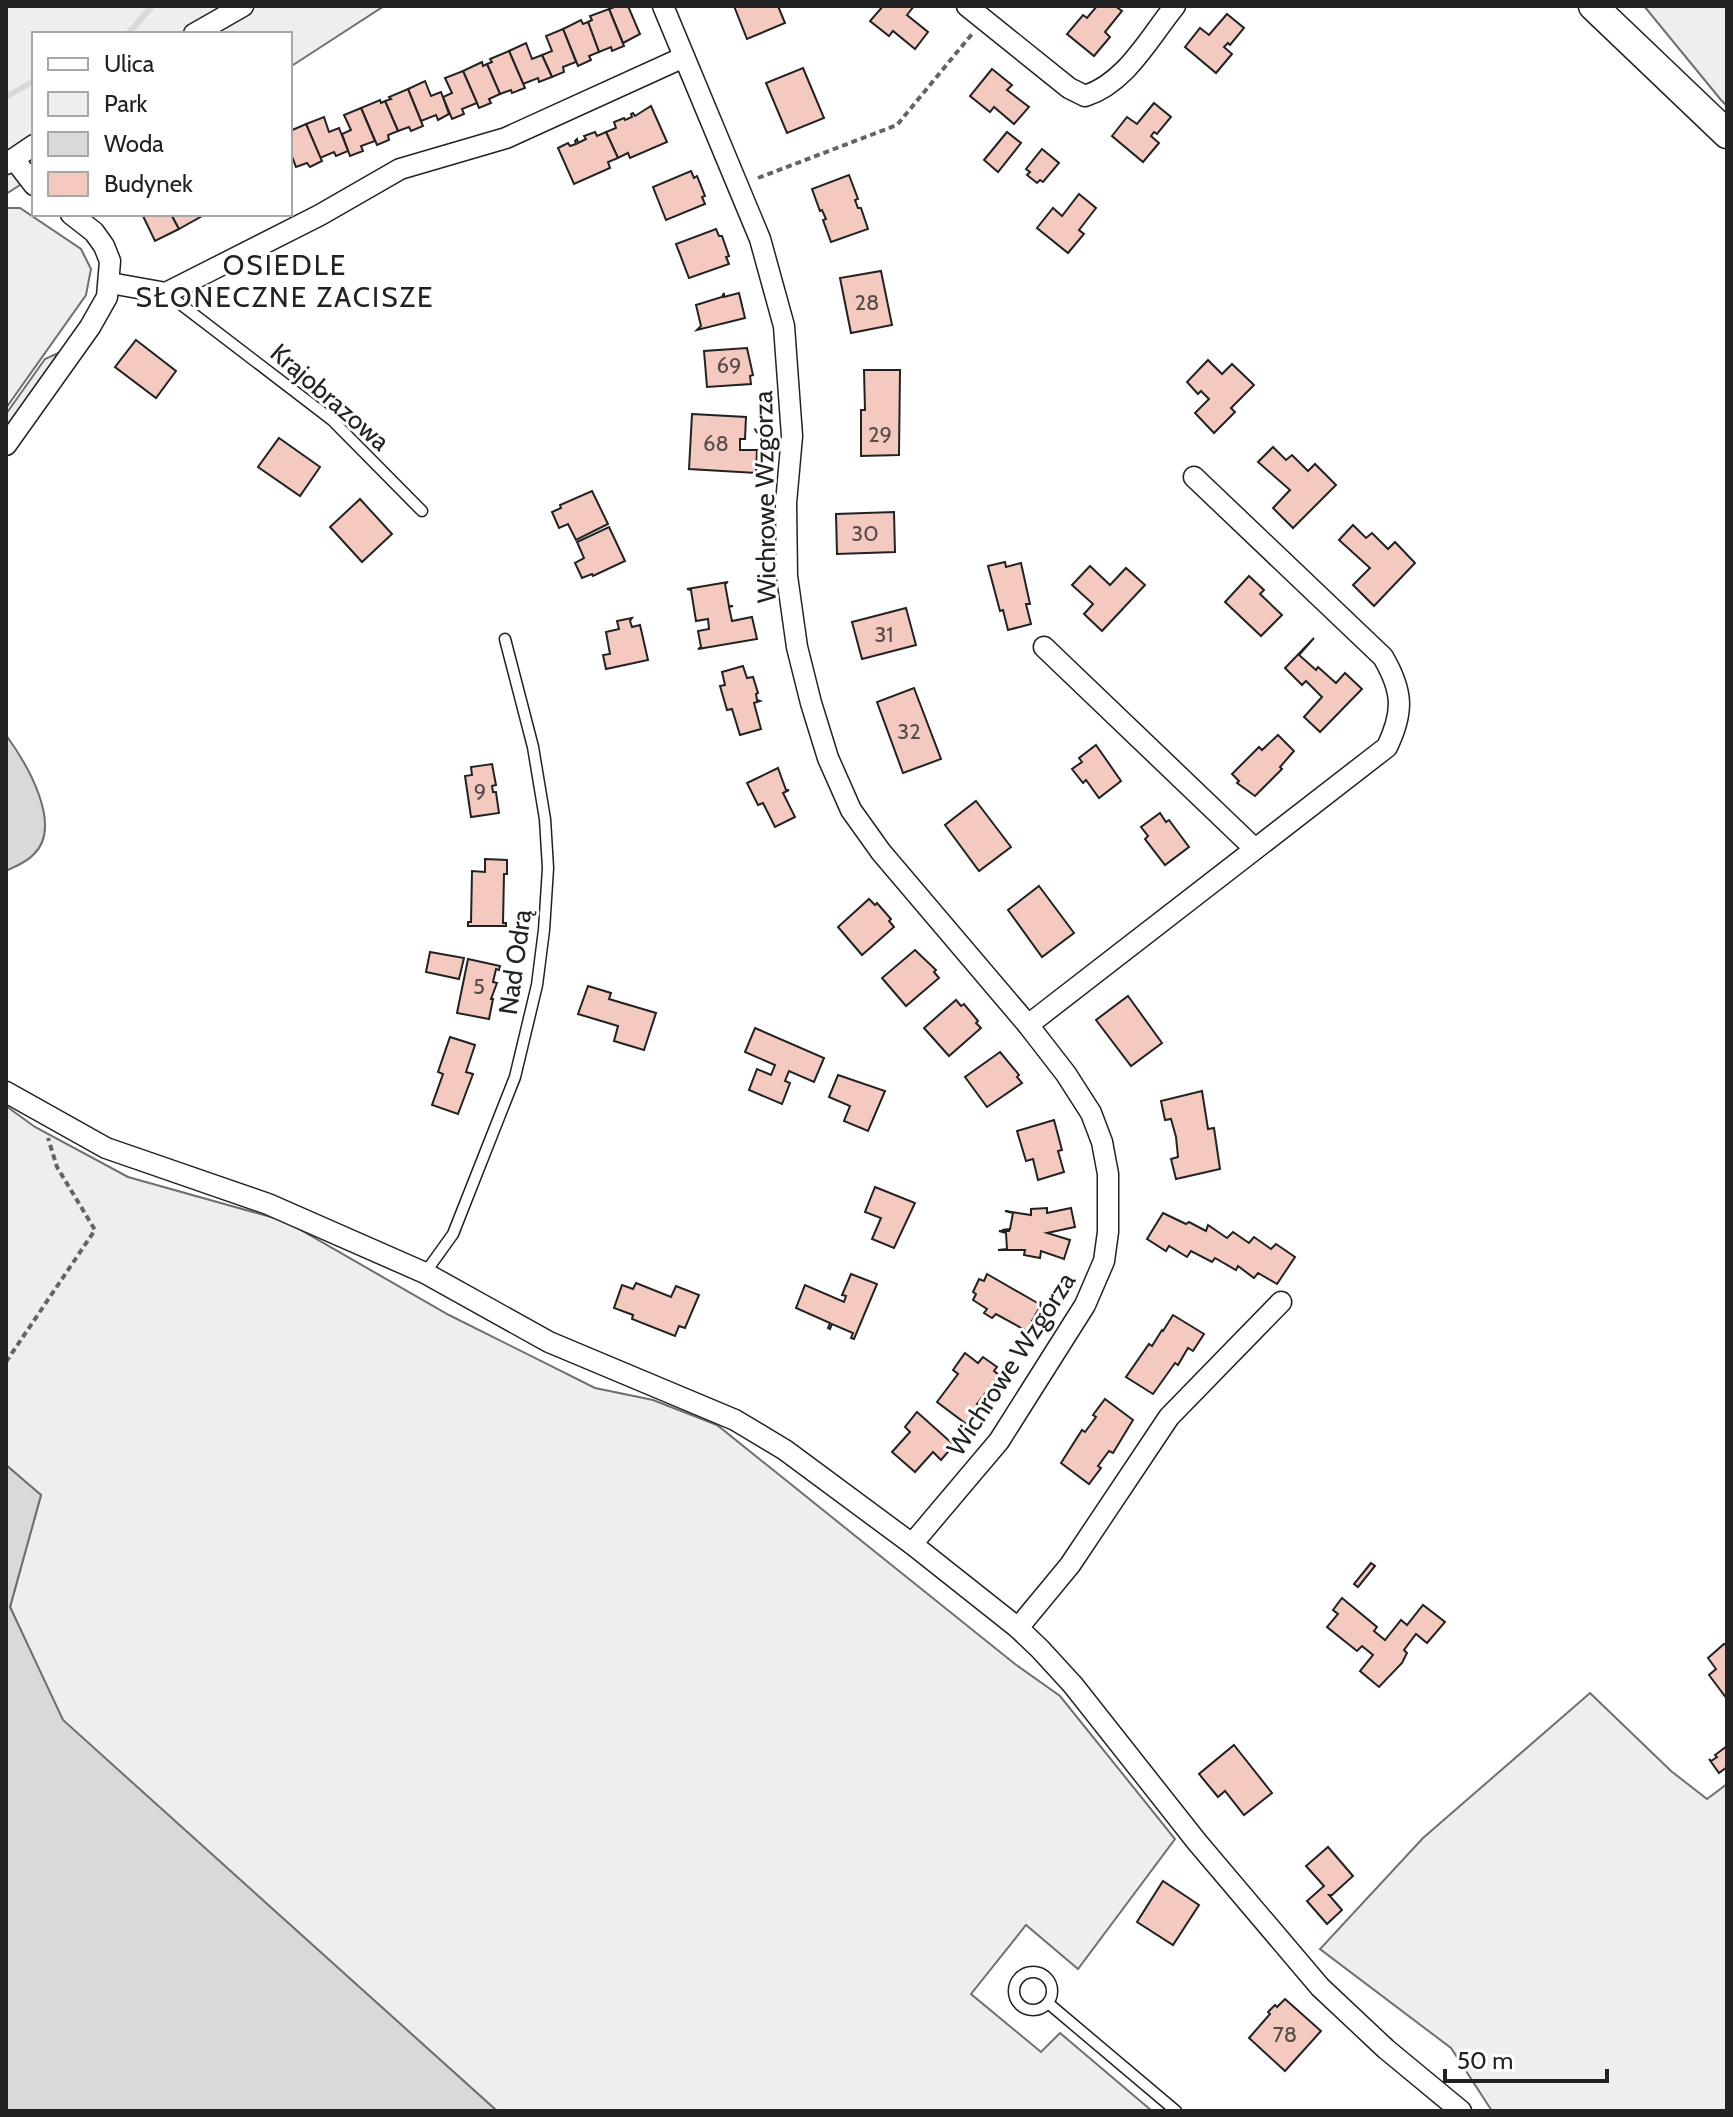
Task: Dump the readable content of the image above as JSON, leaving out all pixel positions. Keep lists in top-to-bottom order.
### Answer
{
  "streets": {
    "street": ["Wichrowe Wzgórza"],
    "lane": ["Krajobrazowa", "Nad Odrą"]
  },
  "districts": ["OSIEDLE SŁONECZNE ZACISZE"],
  "house_numbers": [
    "28",
    "69",
    "29",
    "68",
    "30",
    "31",
    "32",
    "9",
    "5",
    "78"
  ],
  "legend": [
    "Ulica",
    "Park",
    "Woda",
    "Budynek"
  ],
  "scale_bar": "50 m"
}
